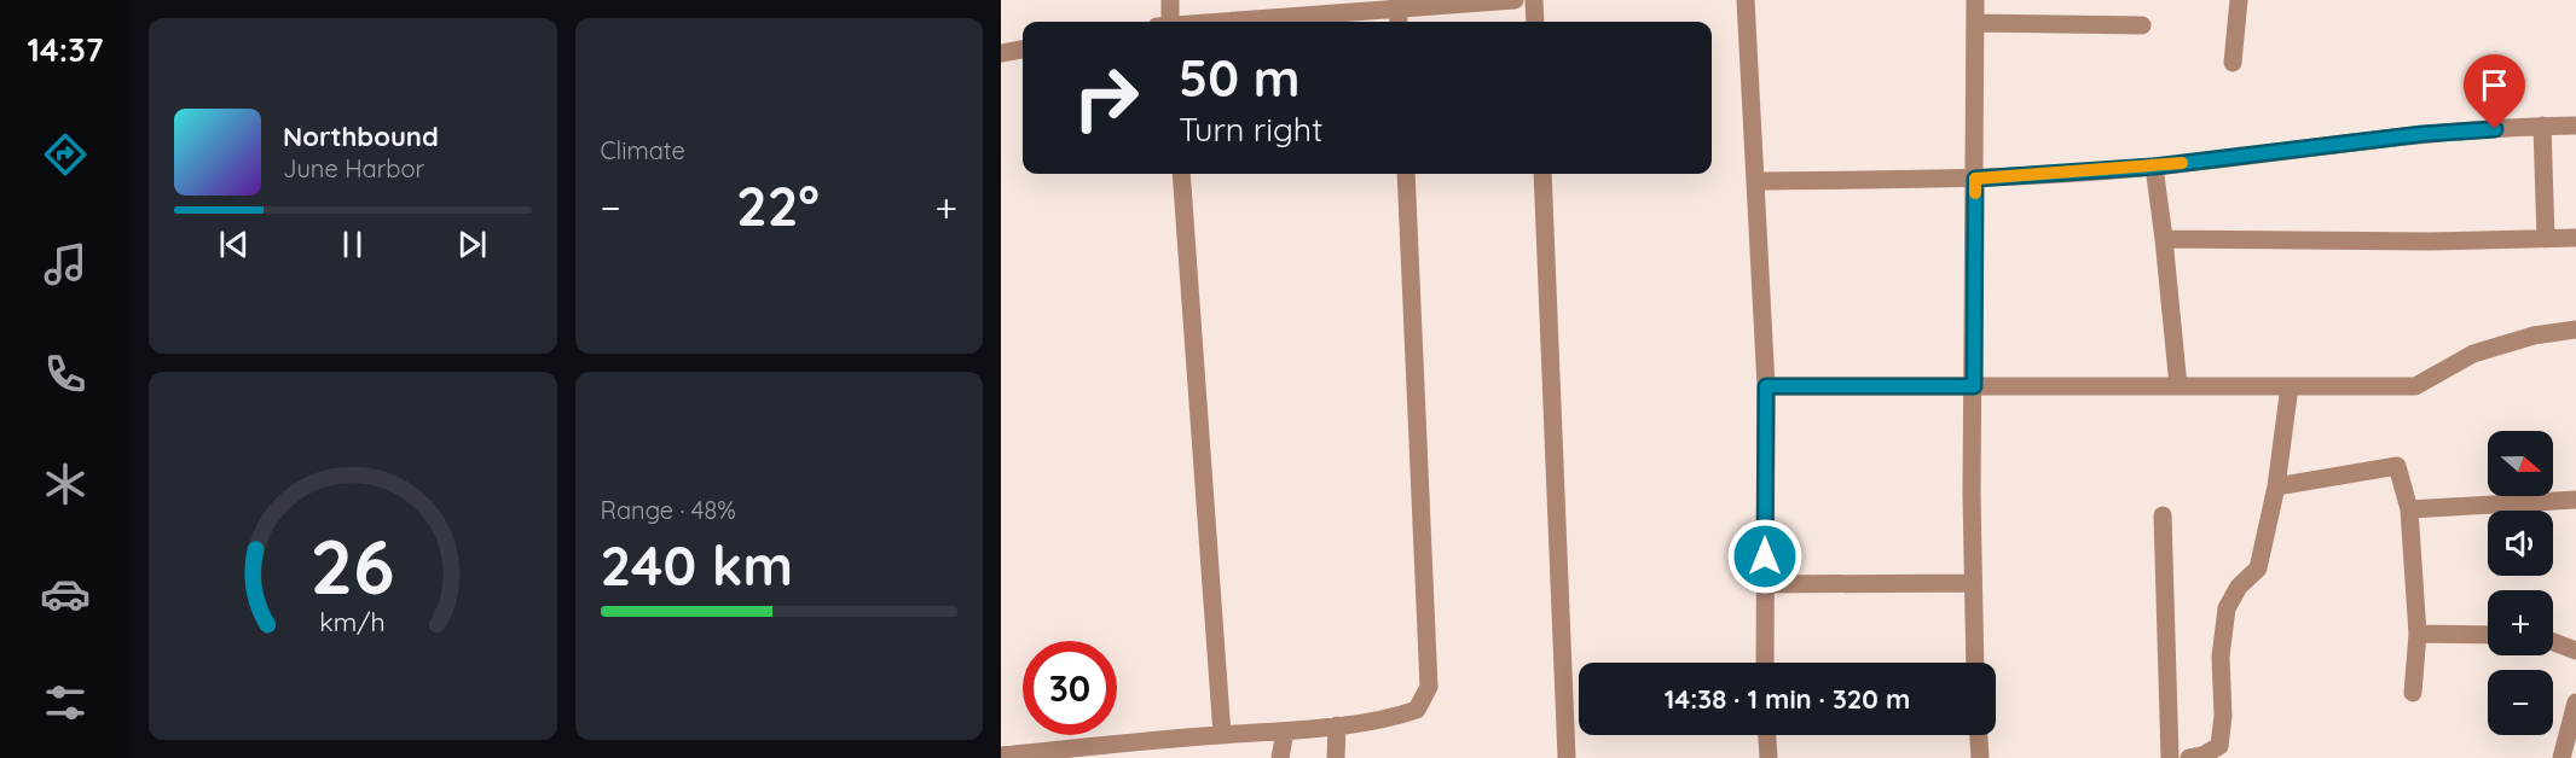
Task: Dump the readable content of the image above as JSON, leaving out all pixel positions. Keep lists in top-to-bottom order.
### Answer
{
  "north": "right",
  "page": {
    "tabs": "14:37",
    "tile": [
      "Climate",
      ["Range · 48%", "240 km"]
    ],
    "turn": ["50 m", "Turn right"],
    "song": ["Northbound", "June Harbor"],
    "heat": ["−", "22°", "+"],
    "map_buttons": ["+", "−"],
    "limit": "30",
    "trip": "14:38 · 1 min · 320 m",
    "gauge": ["26", "km/h"]
  }
}
